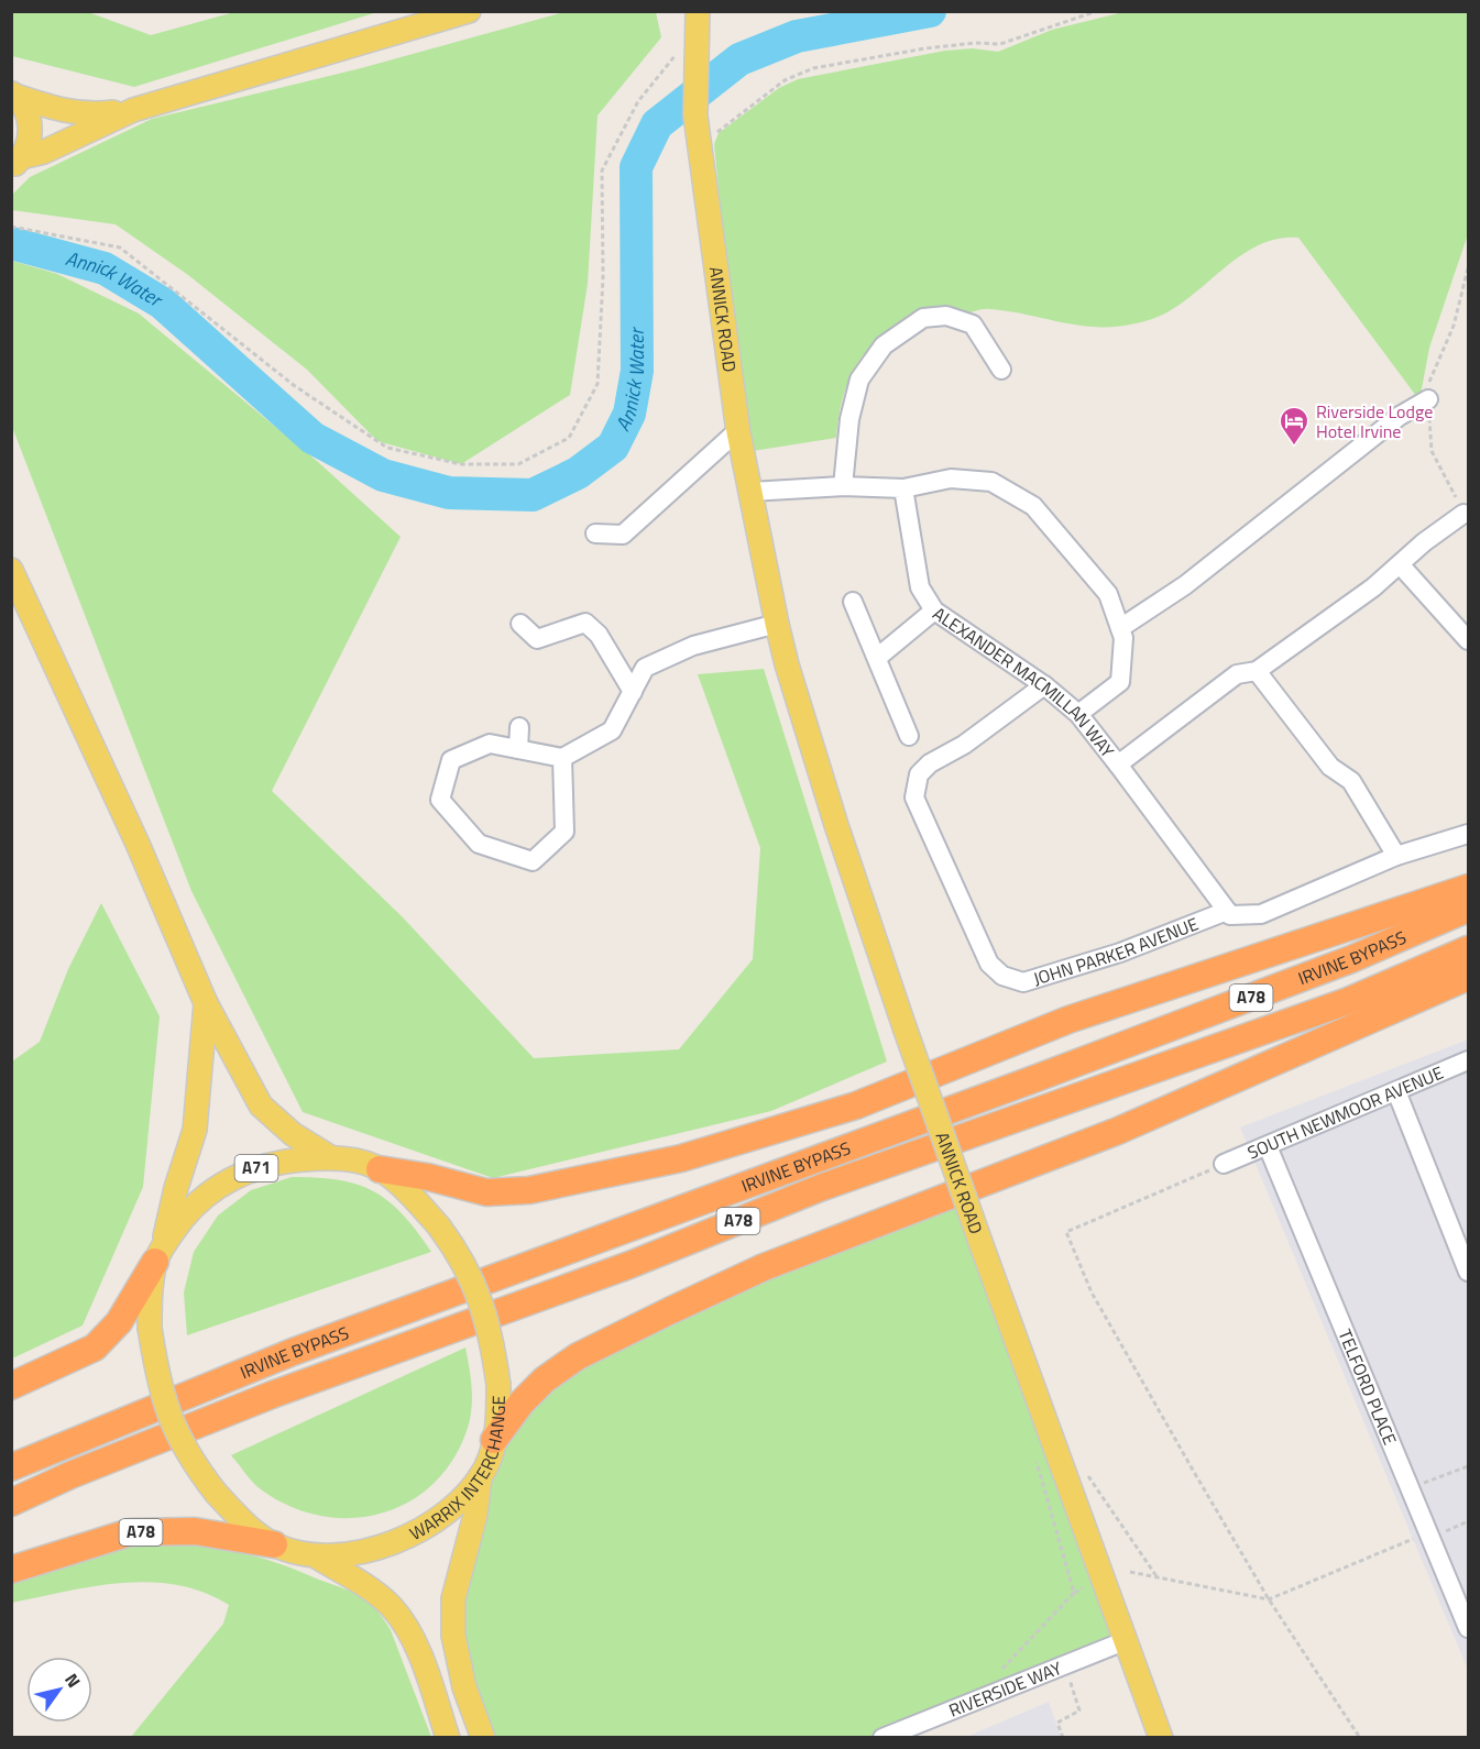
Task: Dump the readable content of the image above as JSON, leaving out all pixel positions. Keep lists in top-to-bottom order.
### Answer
{
  "streets": {
    "highway": ["IRVINE BYPASS", "A78"],
    "main road": ["ANNICK ROAD", "A71", "WARRIX INTERCHANGE"],
    "street": [
      "ALEXANDER MACMILLAN WAY",
      "JOHN PARKER AVENUE",
      "SOUTH NEWMOOR AVENUE",
      "TELFORD PLACE",
      "RIVERSIDE WAY"
    ]
  },
  "crossings": [
    ["ANNICK ROAD", "RIVERSIDE WAY"],
    ["ALEXANDER MACMILLAN WAY", "JOHN PARKER AVENUE"],
    ["A78", "WARRIX INTERCHANGE"],
    ["SOUTH NEWMOOR AVENUE", "TELFORD PLACE"],
    ["A71", "WARRIX INTERCHANGE"]
  ],
  "water": ["Annick Water"],
  "places": {
    "hotel": ["Riverside Lodge Hotel Irvine"]
  },
  "north": "top right"
}
